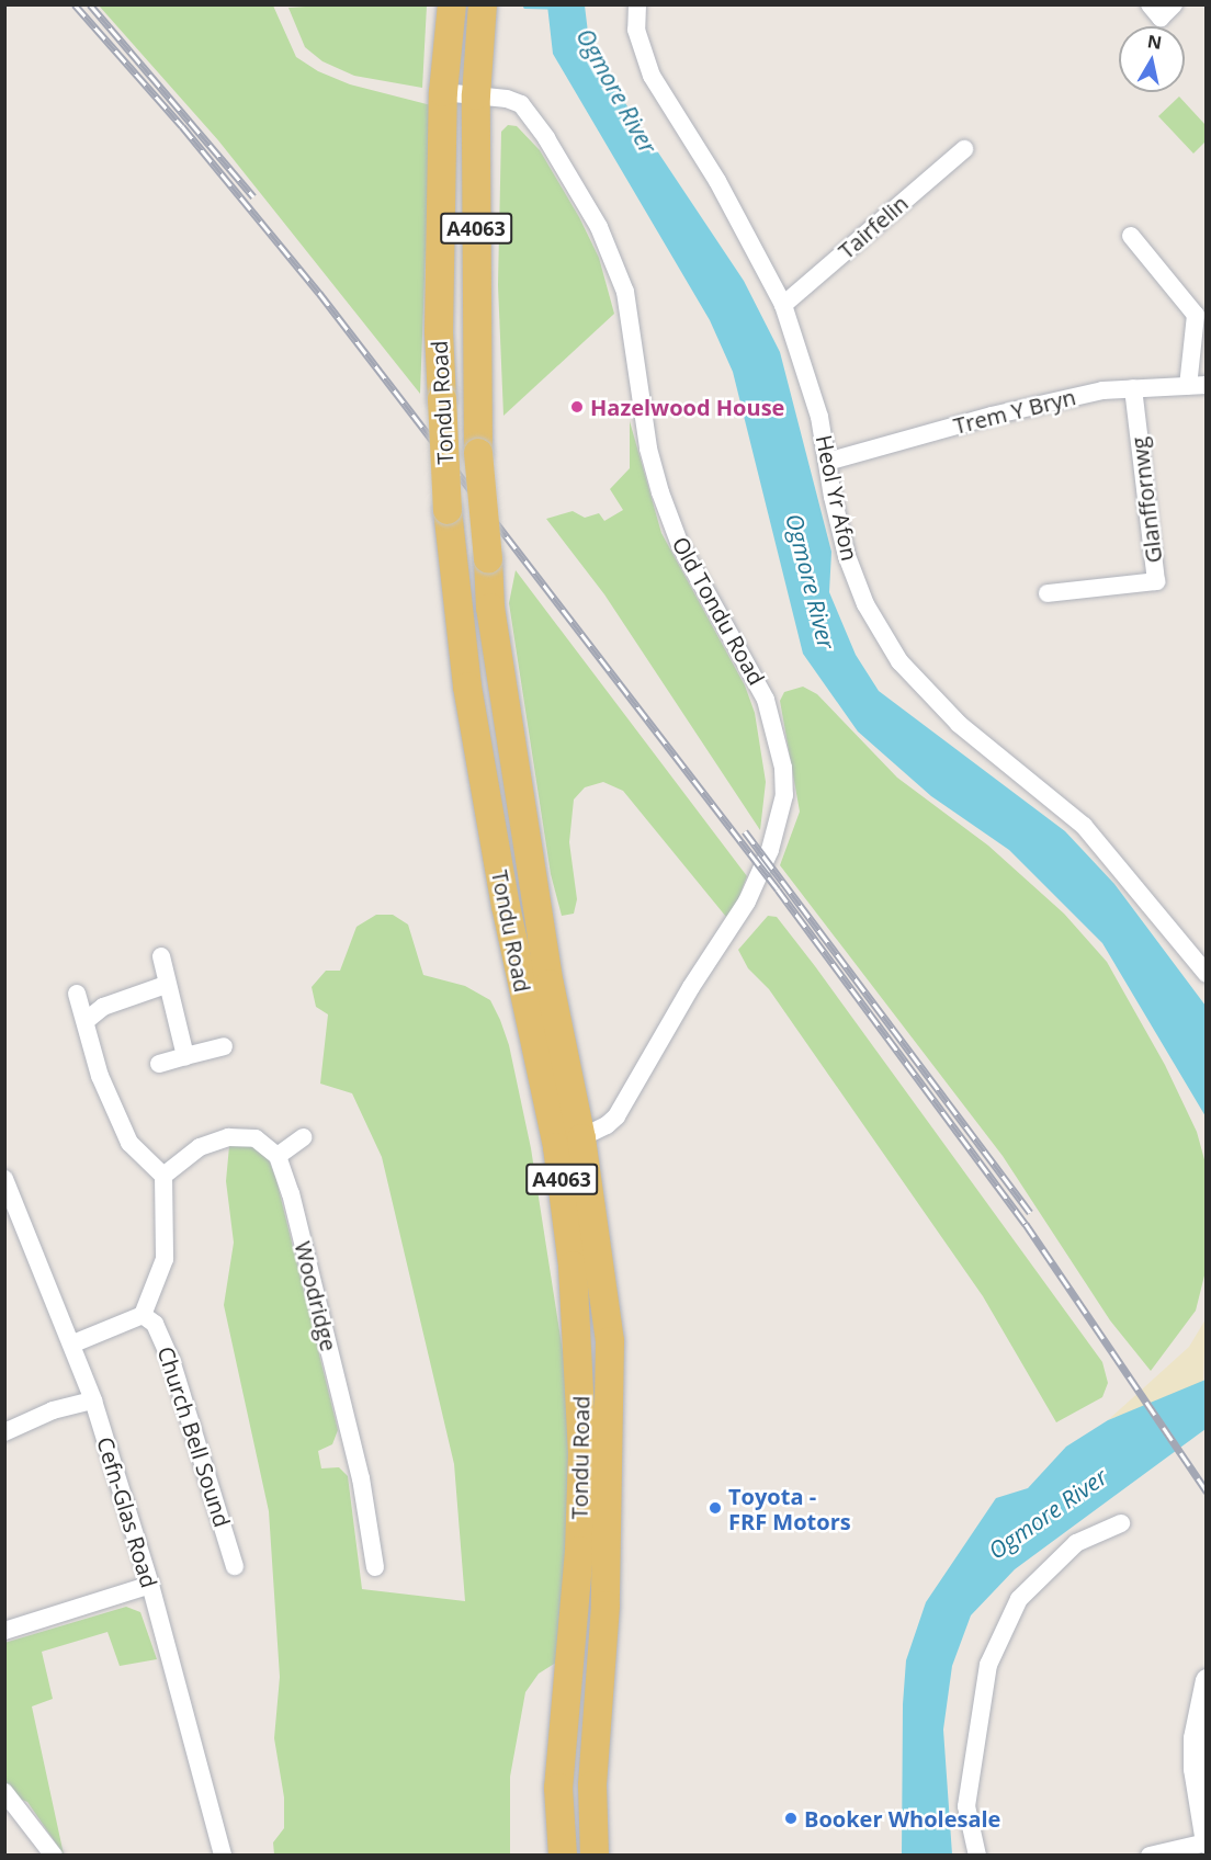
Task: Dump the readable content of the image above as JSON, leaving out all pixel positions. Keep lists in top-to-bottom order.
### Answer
{
  "streets": {
    "main road": ["A4063", "Tondu Road"],
    "street": [
      "Tairfelin",
      "Trem Y Bryn",
      "Heol Yr Afon",
      "Glanffornwg",
      "Old Tondu Road",
      "Woodridge",
      "Church Bell Sound",
      "Cefn-Glas Road"
    ]
  },
  "crossings": [
    ["Tairfelin", "Heol Yr Afon"],
    ["Tondu Road", "Old Tondu Road"],
    ["Trem Y Bryn", "Heol Yr Afon"],
    ["Trem Y Bryn", "Glanffornwg"]
  ],
  "water": ["Ogmore River"],
  "places": ["Hazelwood House", "Toyota - FRF Motors", "Booker Wholesale"],
  "north": "top"
}
